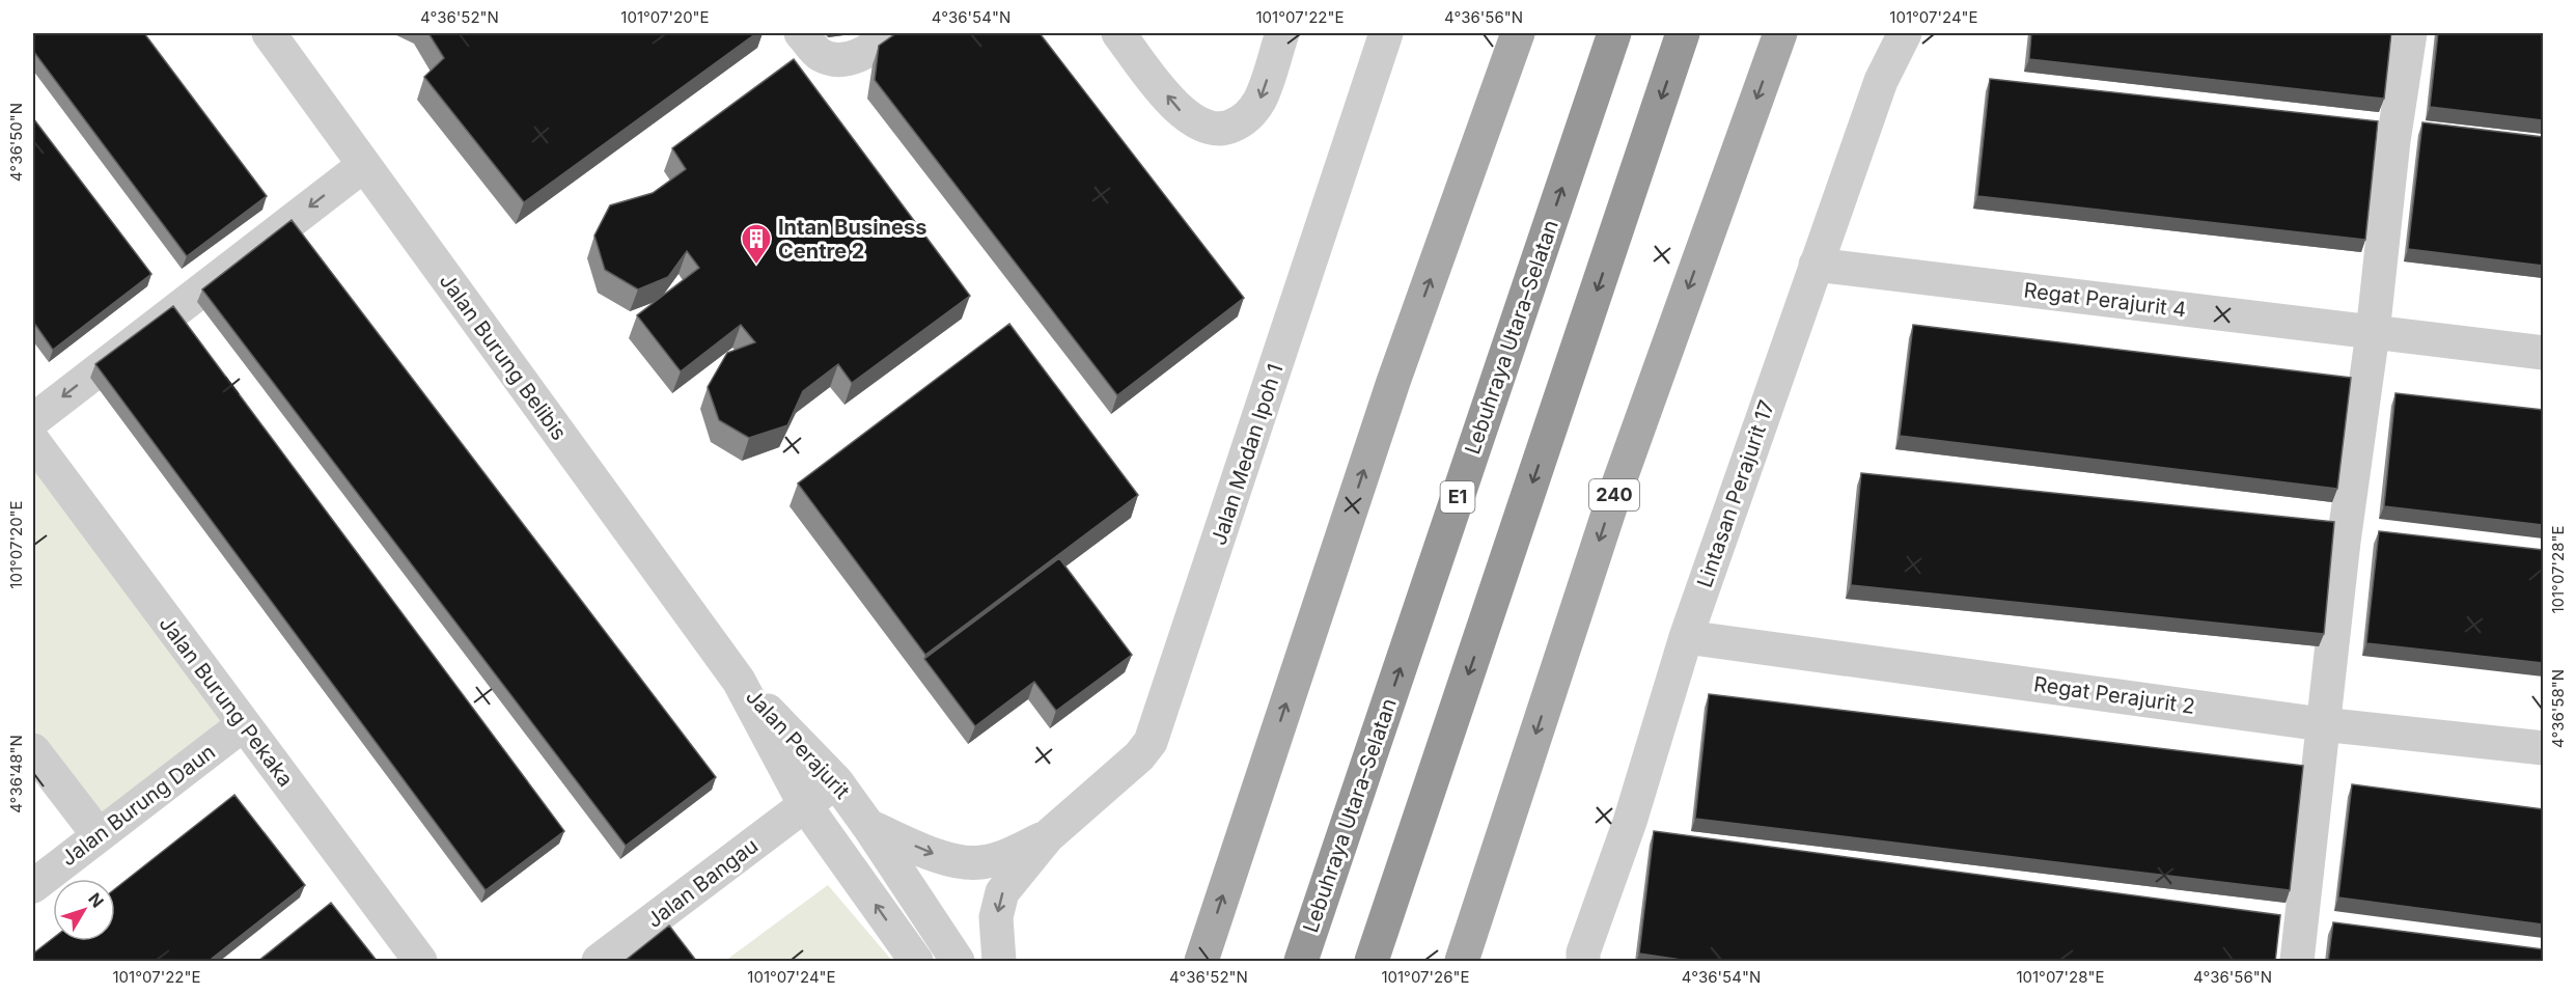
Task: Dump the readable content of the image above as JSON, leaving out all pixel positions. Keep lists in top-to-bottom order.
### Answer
{
  "streets": {
    "highway": ["Lebuhraya Utara–Selatan", "E1"],
    "main road": ["240"],
    "street": [
      "Regat Perajurit 4",
      "Jalan Burung Belibis",
      "Jalan Medan Ipoh 1",
      "Lintasan Perajurit 17",
      "Regat Perajurit 2",
      "Jalan Burung Pekaka",
      "Jalan Perajurit",
      "Jalan Burung Daun",
      "Jalan Bangau"
    ]
  },
  "crossings": [
    ["Regat Perajurit 4", "Lintasan Perajurit 17"],
    ["Jalan Burung Belibis", "Jalan Perajurit"],
    ["Jalan Medan Ipoh 1", "Jalan Perajurit"],
    ["Lintasan Perajurit 17", "Regat Perajurit 2"],
    ["Jalan Burung Pekaka", "Jalan Burung Daun"],
    ["Jalan Perajurit", "Jalan Bangau"]
  ],
  "places": {
    "building": ["Intan Business Centre 2"]
  },
  "north": "top right",
  "coordinates": [
    "4°36'52\"N",
    "101°07'20\"E",
    "4°36'54\"N",
    "101°07'22\"E",
    "4°36'56\"N",
    "101°07'24\"E",
    "4°36'50\"N",
    "101°07'28\"E",
    "4°36'58\"N",
    "4°36'48\"N",
    "101°07'26\"E"
  ]
}
